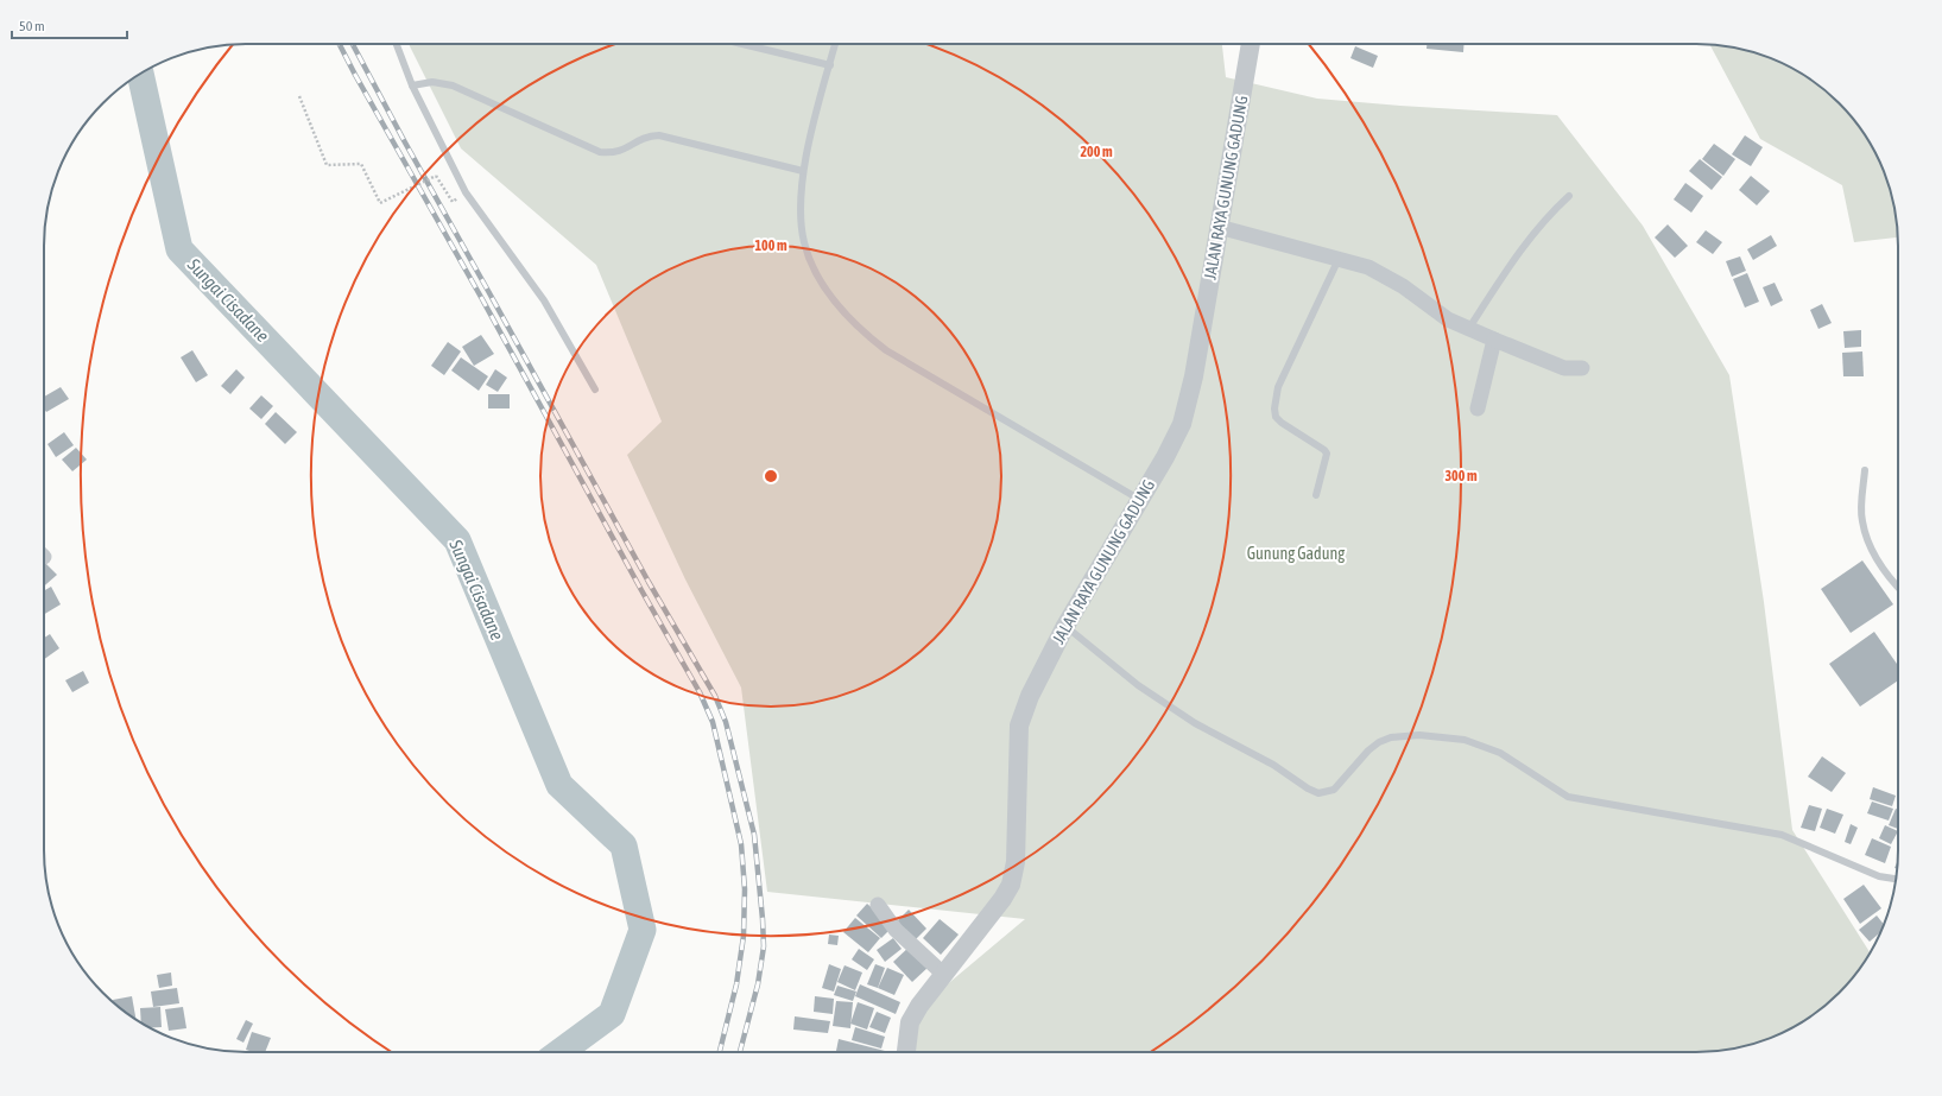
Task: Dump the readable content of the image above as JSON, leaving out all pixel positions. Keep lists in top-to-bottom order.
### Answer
{
  "streets": {
    "street": ["JALAN RAYA GUNUNG GADUNG"]
  },
  "water": ["Sungai Cisadane"],
  "parks": ["Gunung Gadung"],
  "scale_bar": "50 m",
  "rings": ["200 m", "100 m", "300 m"]
}
